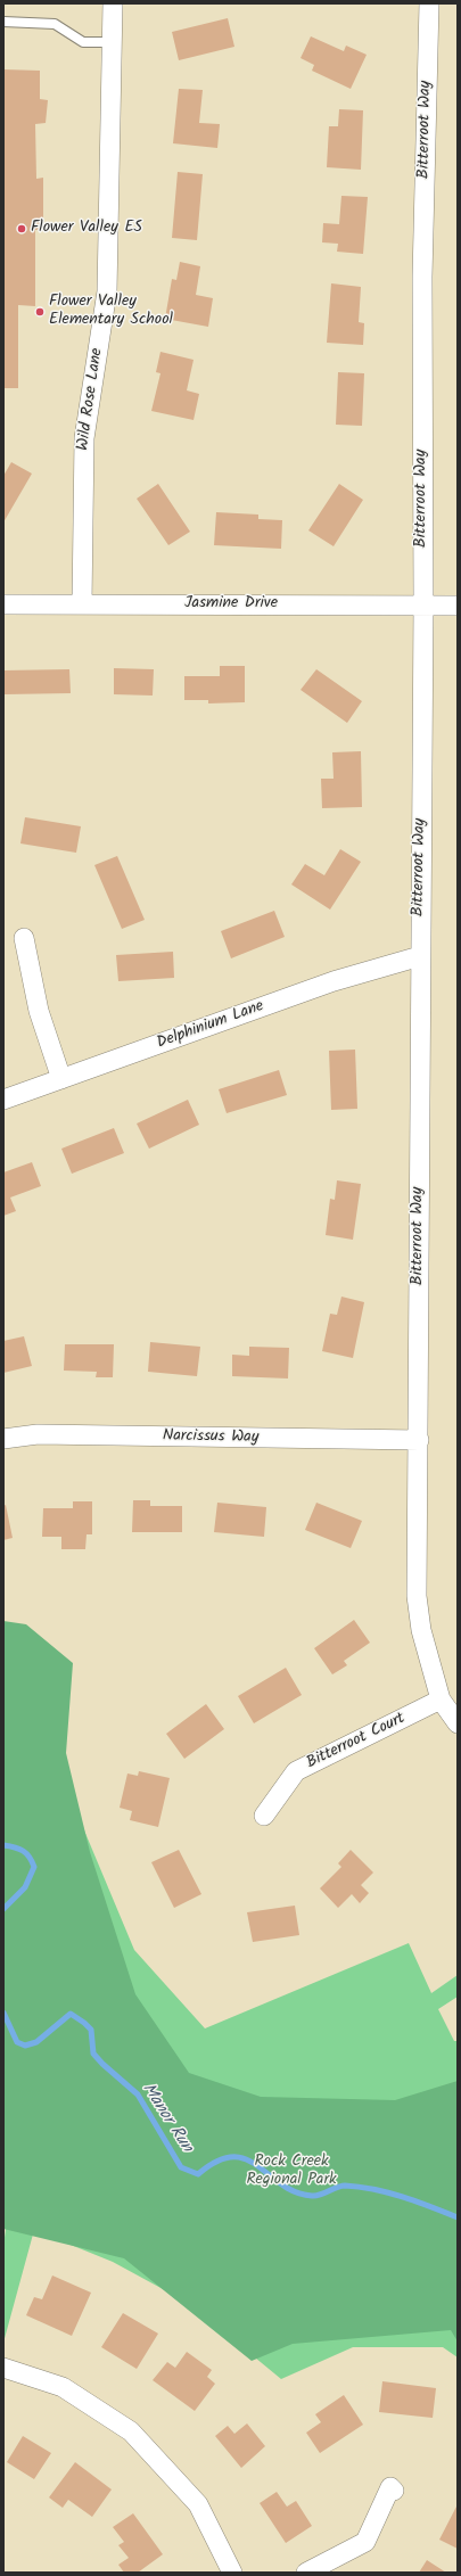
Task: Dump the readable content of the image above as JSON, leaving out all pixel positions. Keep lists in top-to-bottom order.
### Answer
{
  "streets": {
    "street": [
      "Bitterroot Way",
      "Wild Rose Lane",
      "Jasmine Drive",
      "Delphinium Lane",
      "Narcissus Way",
      "Bitterroot Court"
    ]
  },
  "crossings": [
    ["Bitterroot Way", "Jasmine Drive"],
    ["Bitterroot Way", "Delphinium Lane"],
    ["Bitterroot Way", "Narcissus Way"],
    ["Bitterroot Way", "Bitterroot Court"],
    ["Wild Rose Lane", "Jasmine Drive"]
  ],
  "water": ["Manor Run"],
  "parks": ["Rock Creek Regional Park"],
  "places": ["Flower Valley ES", "Flower Valley Elementary School"]
}
